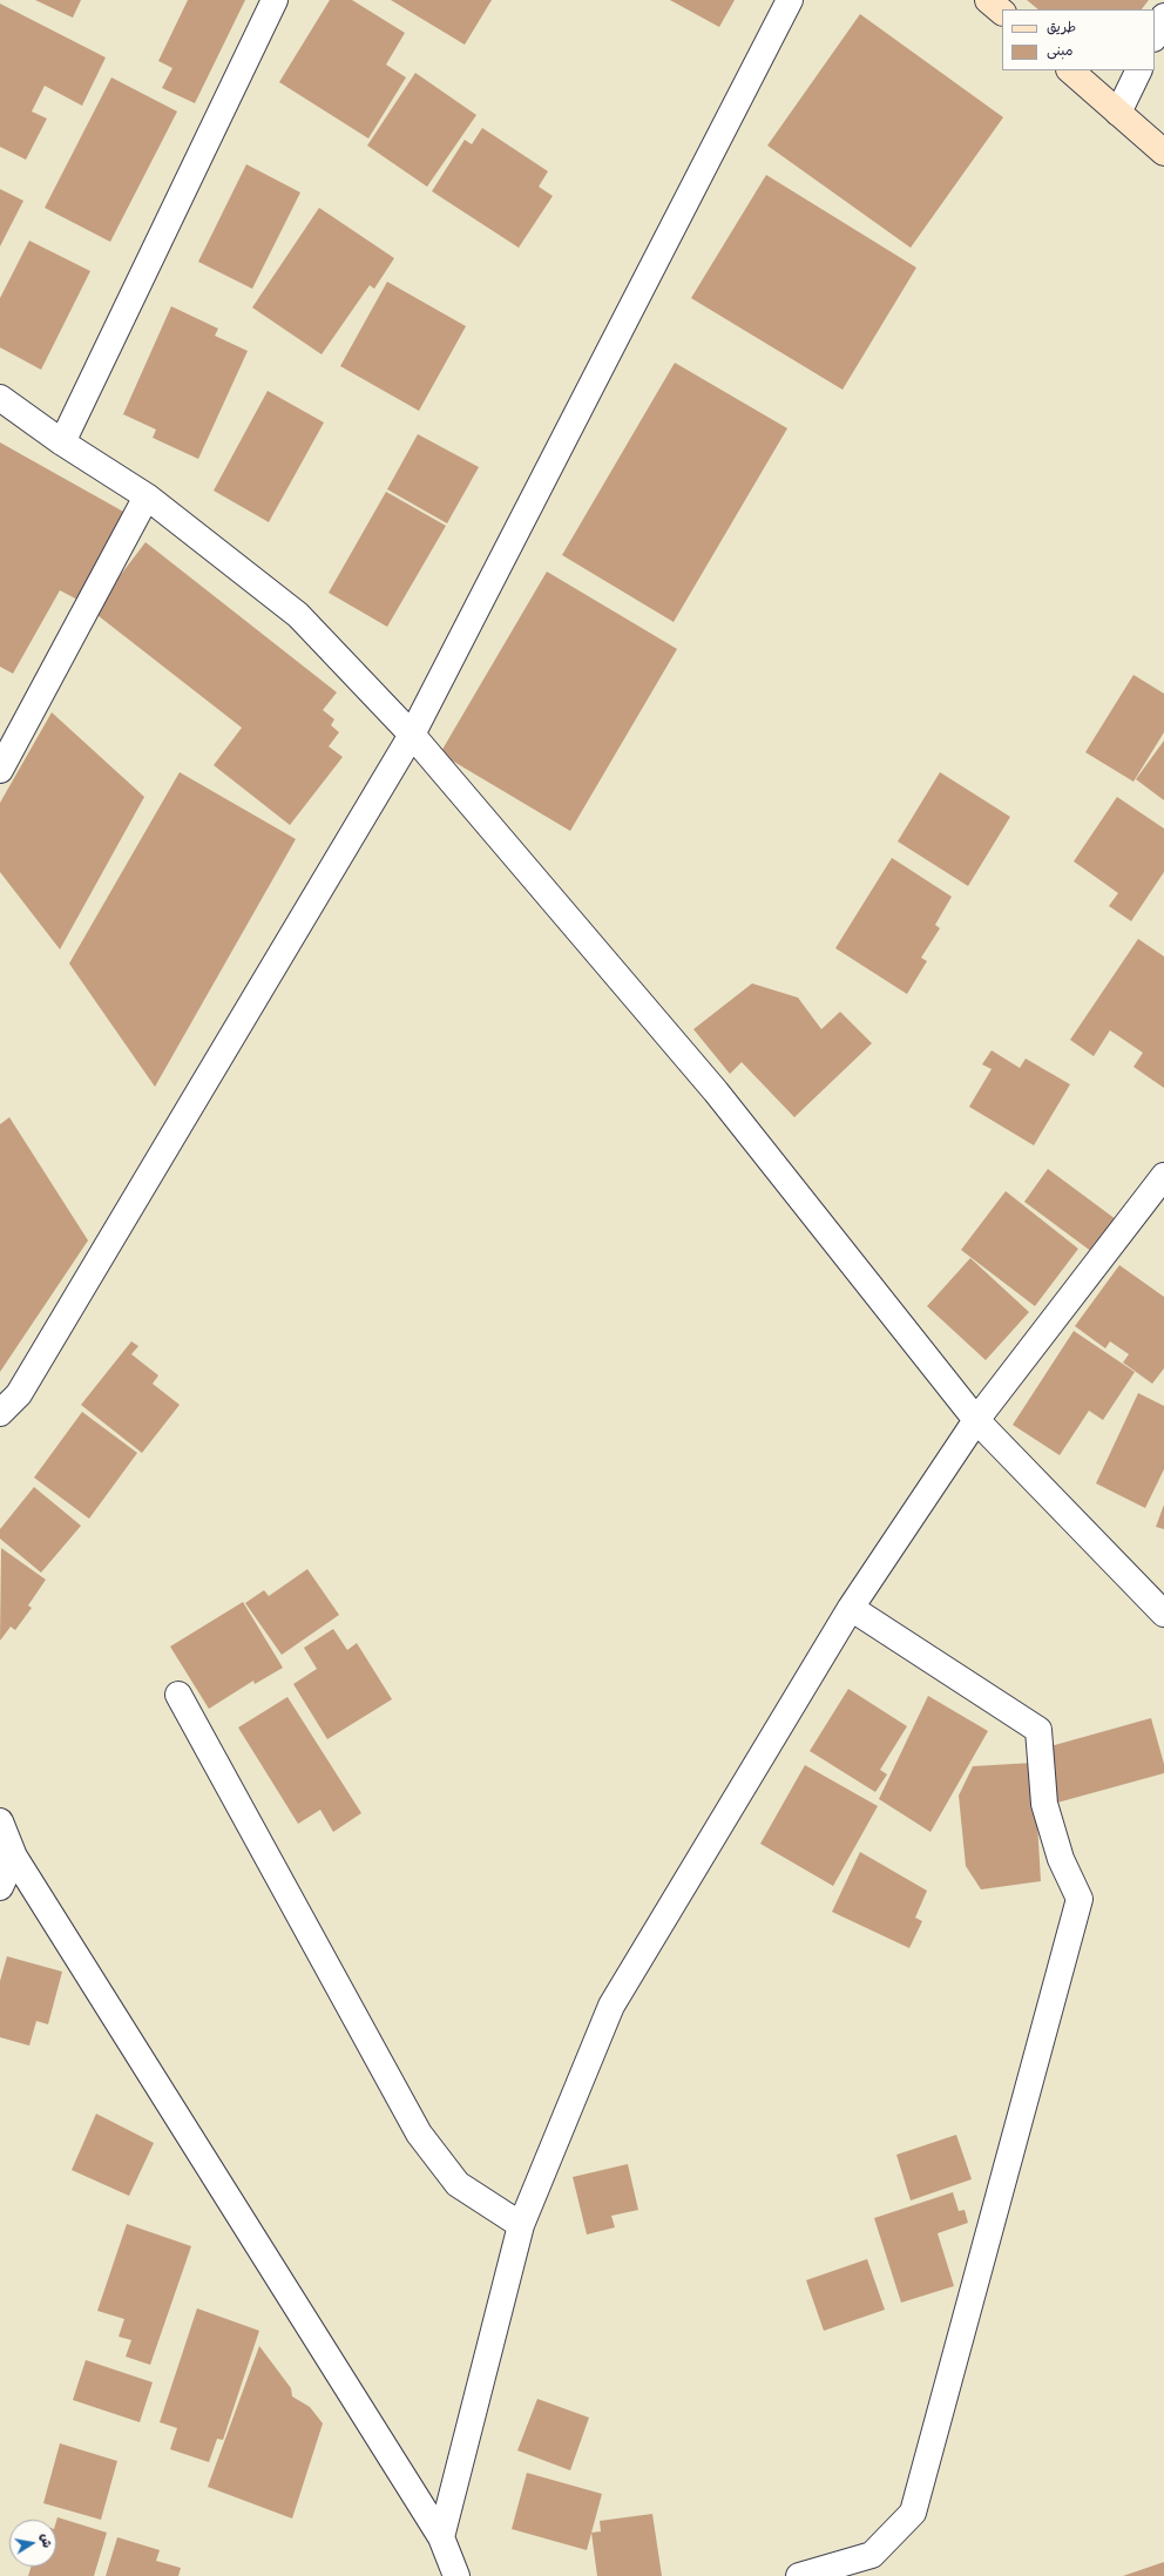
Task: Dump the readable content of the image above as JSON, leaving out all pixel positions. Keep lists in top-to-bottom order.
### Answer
{
  "legend": ["طريق", "مبنى"],
  "north": "right"
}
